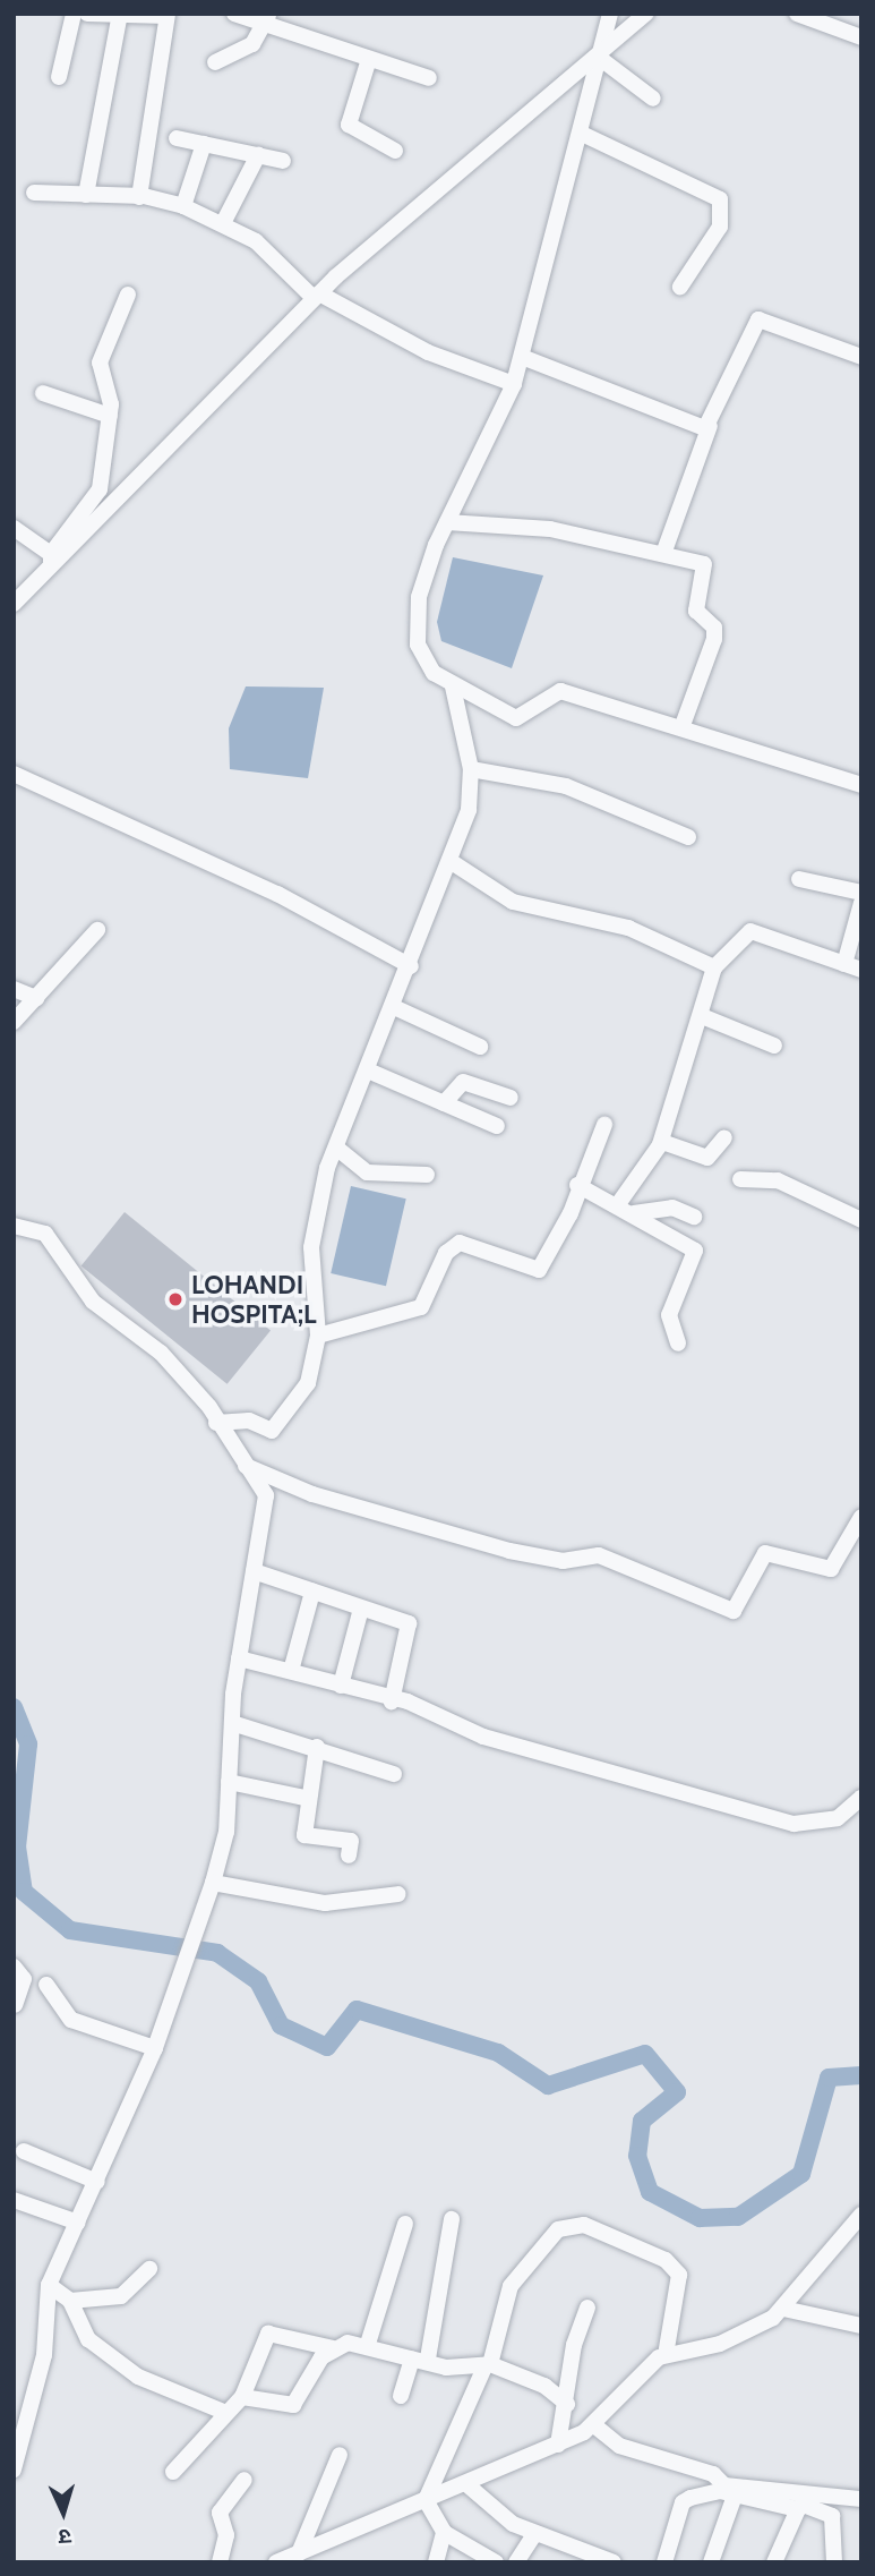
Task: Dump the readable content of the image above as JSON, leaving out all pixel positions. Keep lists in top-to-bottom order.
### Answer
{
  "places": ["LOHANDI HOSPITA;L"],
  "north": "bottom"
}
